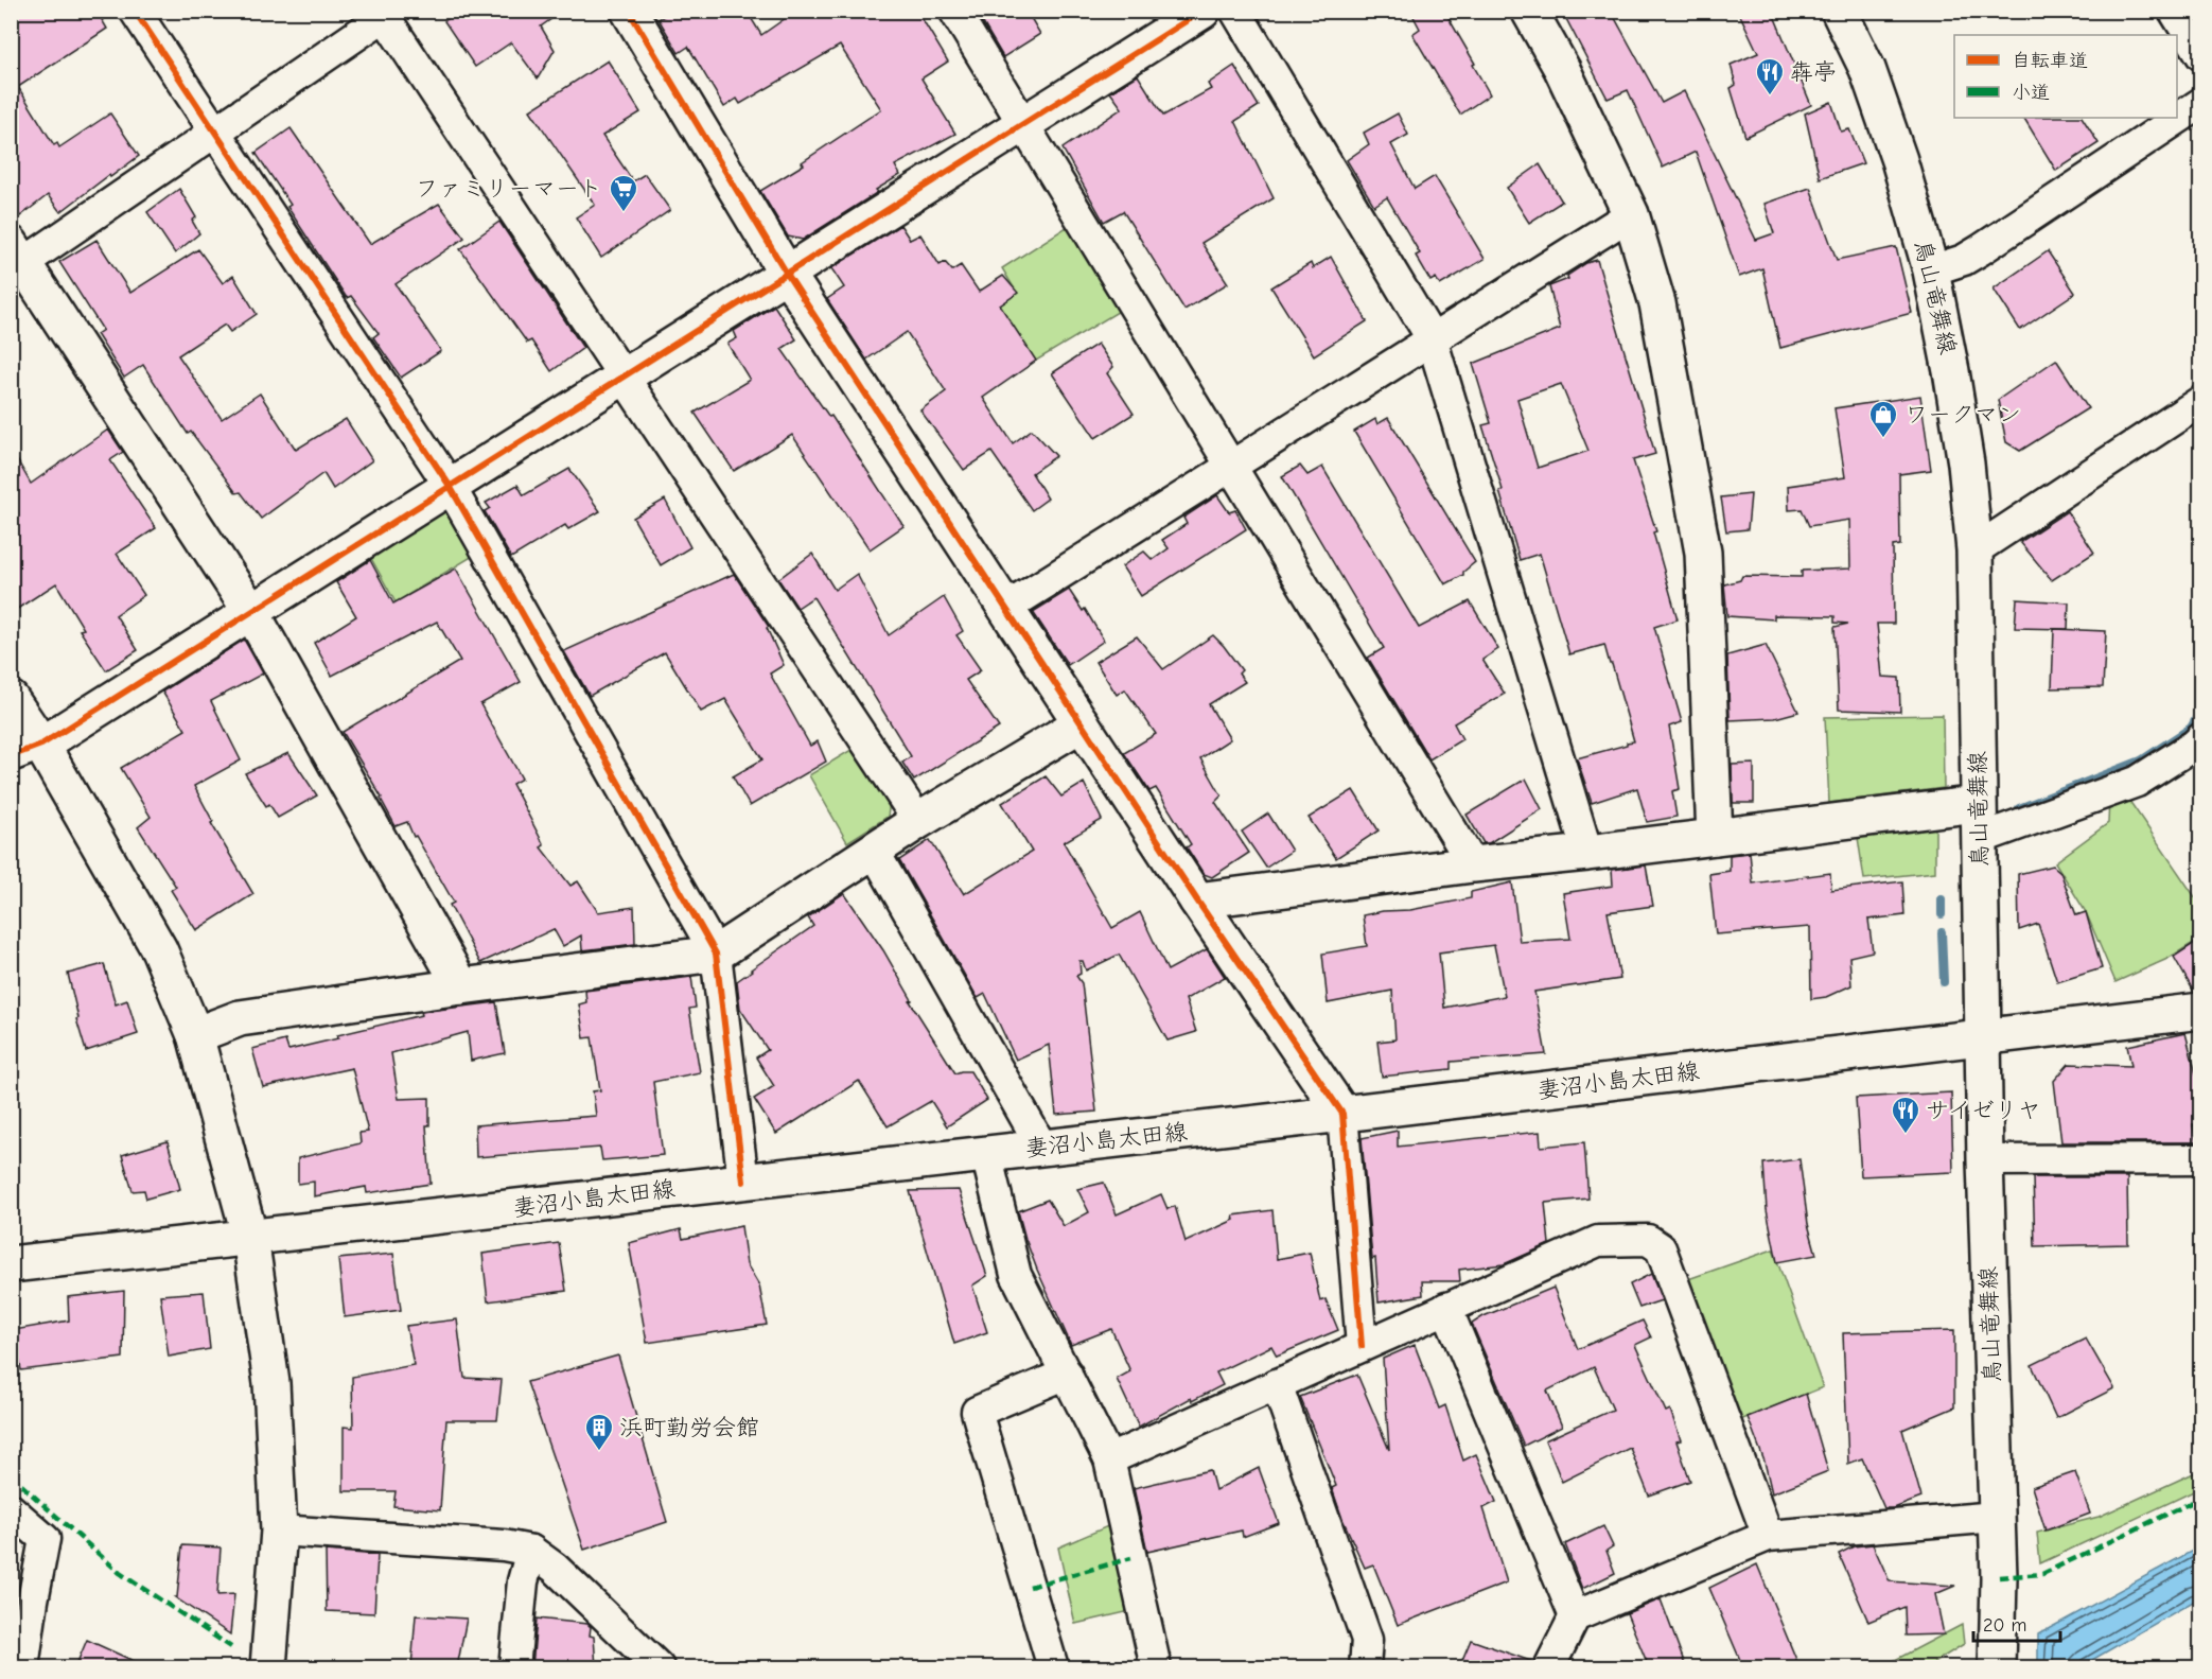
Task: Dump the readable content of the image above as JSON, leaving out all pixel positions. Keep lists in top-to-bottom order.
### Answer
{
  "streets": {
    "street": ["鳥山竜舞線", "妻沼小島太田線"]
  },
  "crossings": [
    ["鳥山竜舞線", "妻沼小島太田線"]
  ],
  "places": {
    "restaurant": ["犇亭", "サイゼリヤ"],
    "supermarket": ["ファミリーマート"],
    "shop": ["ワークマン"],
    "building": ["浜町勤労会館"]
  },
  "legend": ["自転車道", "小道"],
  "scale_bar": "20 m"
}
